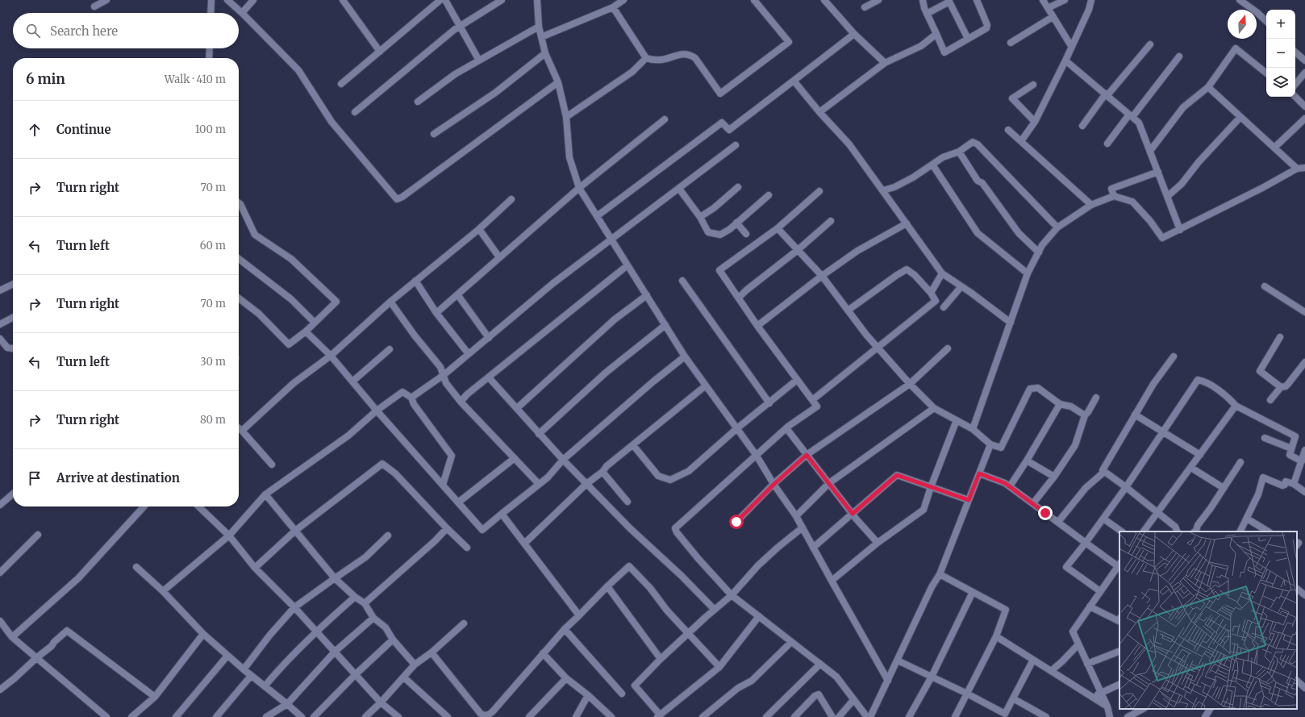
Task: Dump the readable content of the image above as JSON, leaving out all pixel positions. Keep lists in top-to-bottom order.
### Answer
{
  "north": "top",
  "page": {
    "map_buttons": ["+", "−"],
    "search": "Search here",
    "heading": ["6 min", "Walk · 410 m"],
    "list": [
      ["Continue", "100 m"],
      ["Turn right", "70 m"],
      ["Turn left", "60 m"],
      ["Turn right", "70 m"],
      ["Turn left", "30 m"],
      ["Turn right", "80 m"],
      "Arrive at destination"
    ]
  }
}
